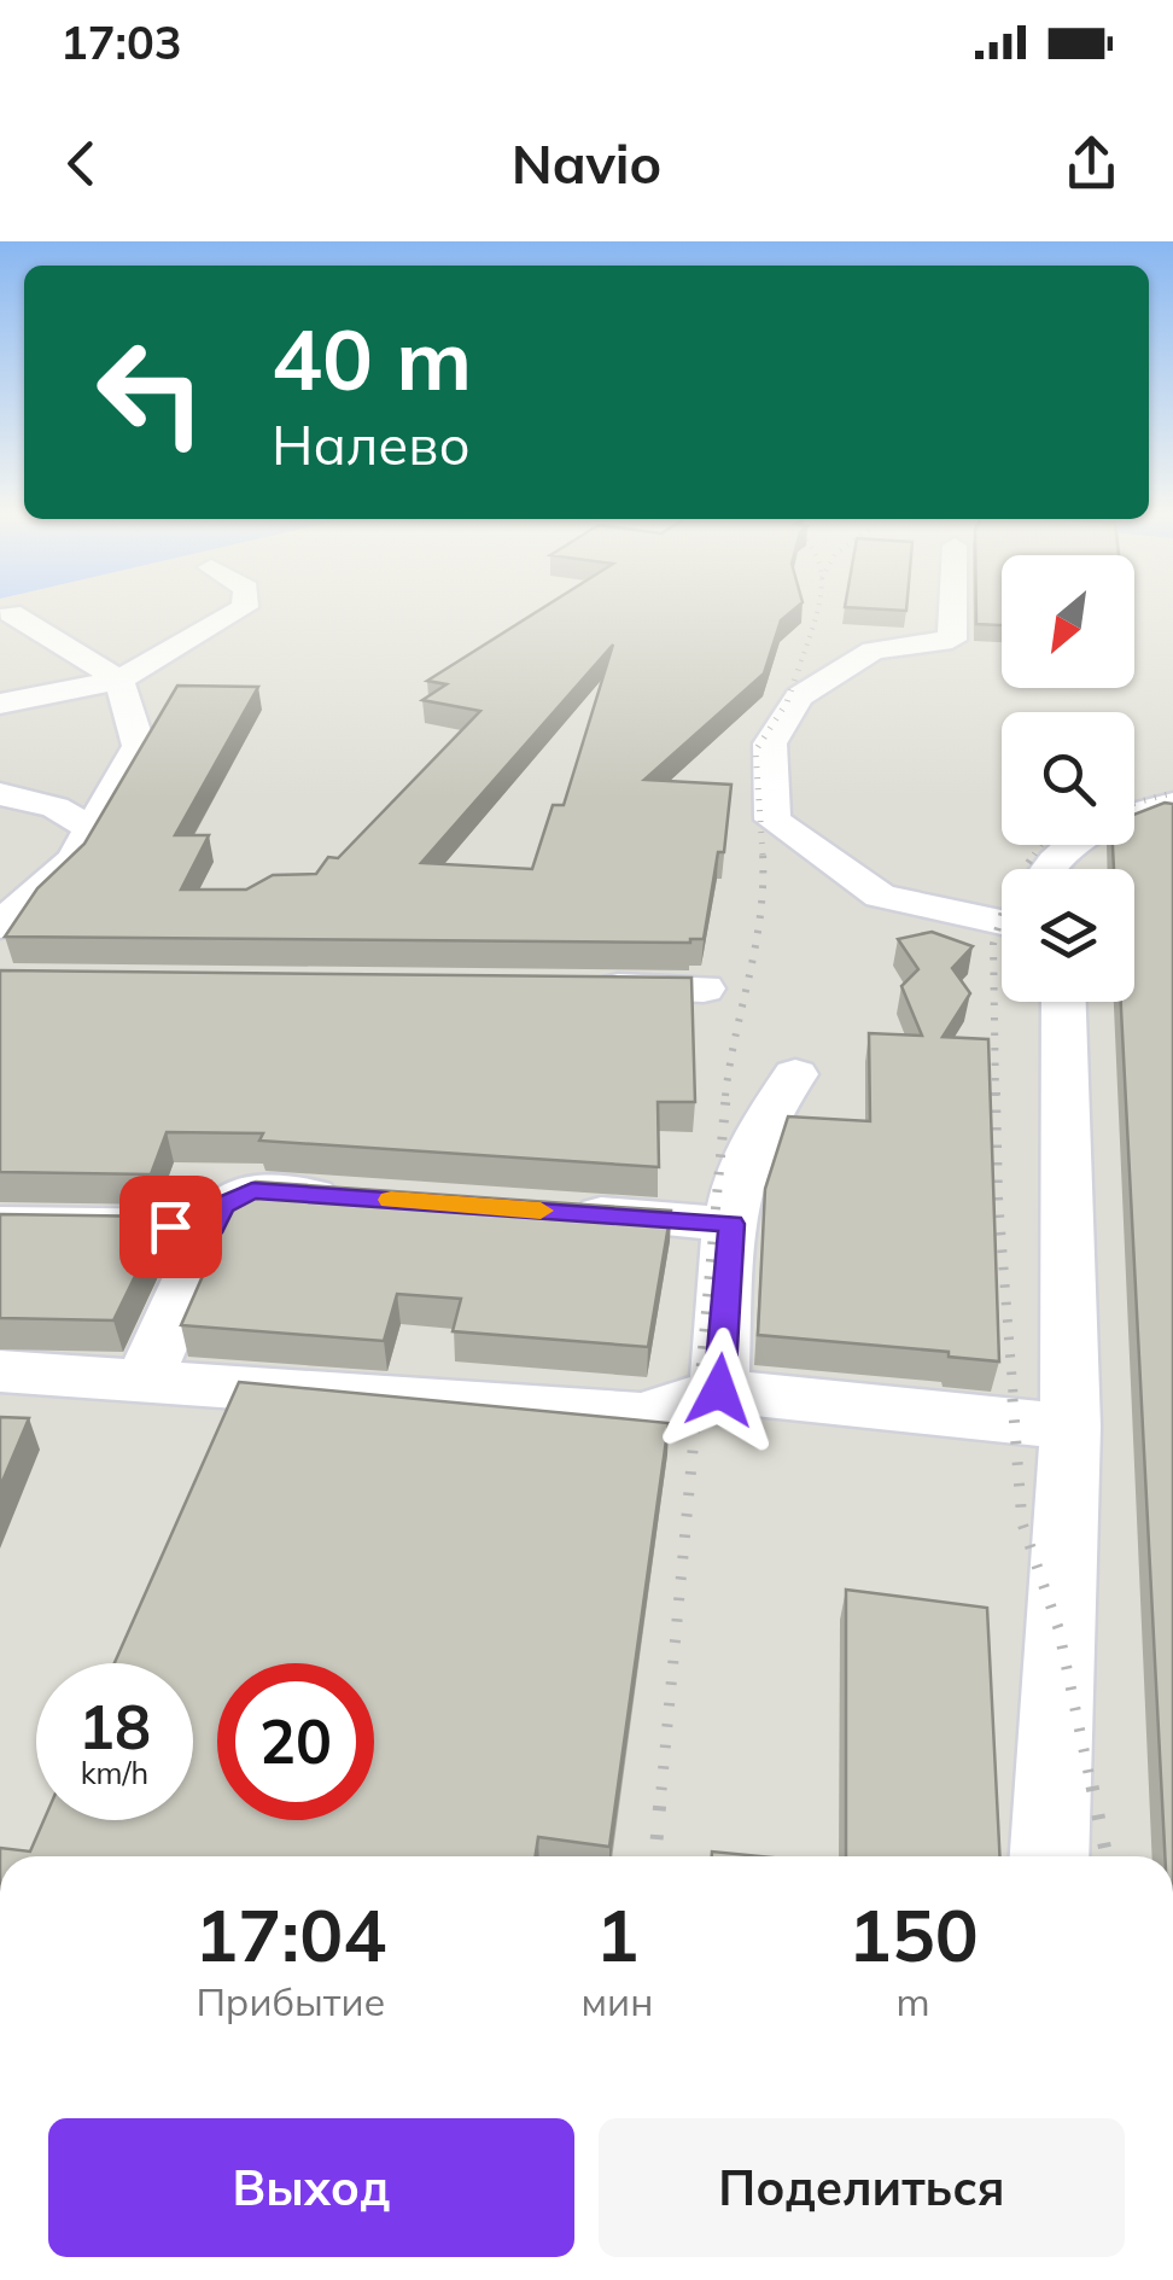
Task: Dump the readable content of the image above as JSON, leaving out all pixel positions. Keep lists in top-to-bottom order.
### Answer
{
  "north": "bottom left",
  "page": {
    "status": "17:03",
    "header": "Navio",
    "turn": ["40 m", "Налево"],
    "speed": "18 km/h",
    "limit": "20",
    "eta": [
      "17:04",
      "Прибытие",
      "1",
      "мин",
      "150",
      "m"
    ],
    "buttons": ["Выход", "Поделиться"]
  }
}
